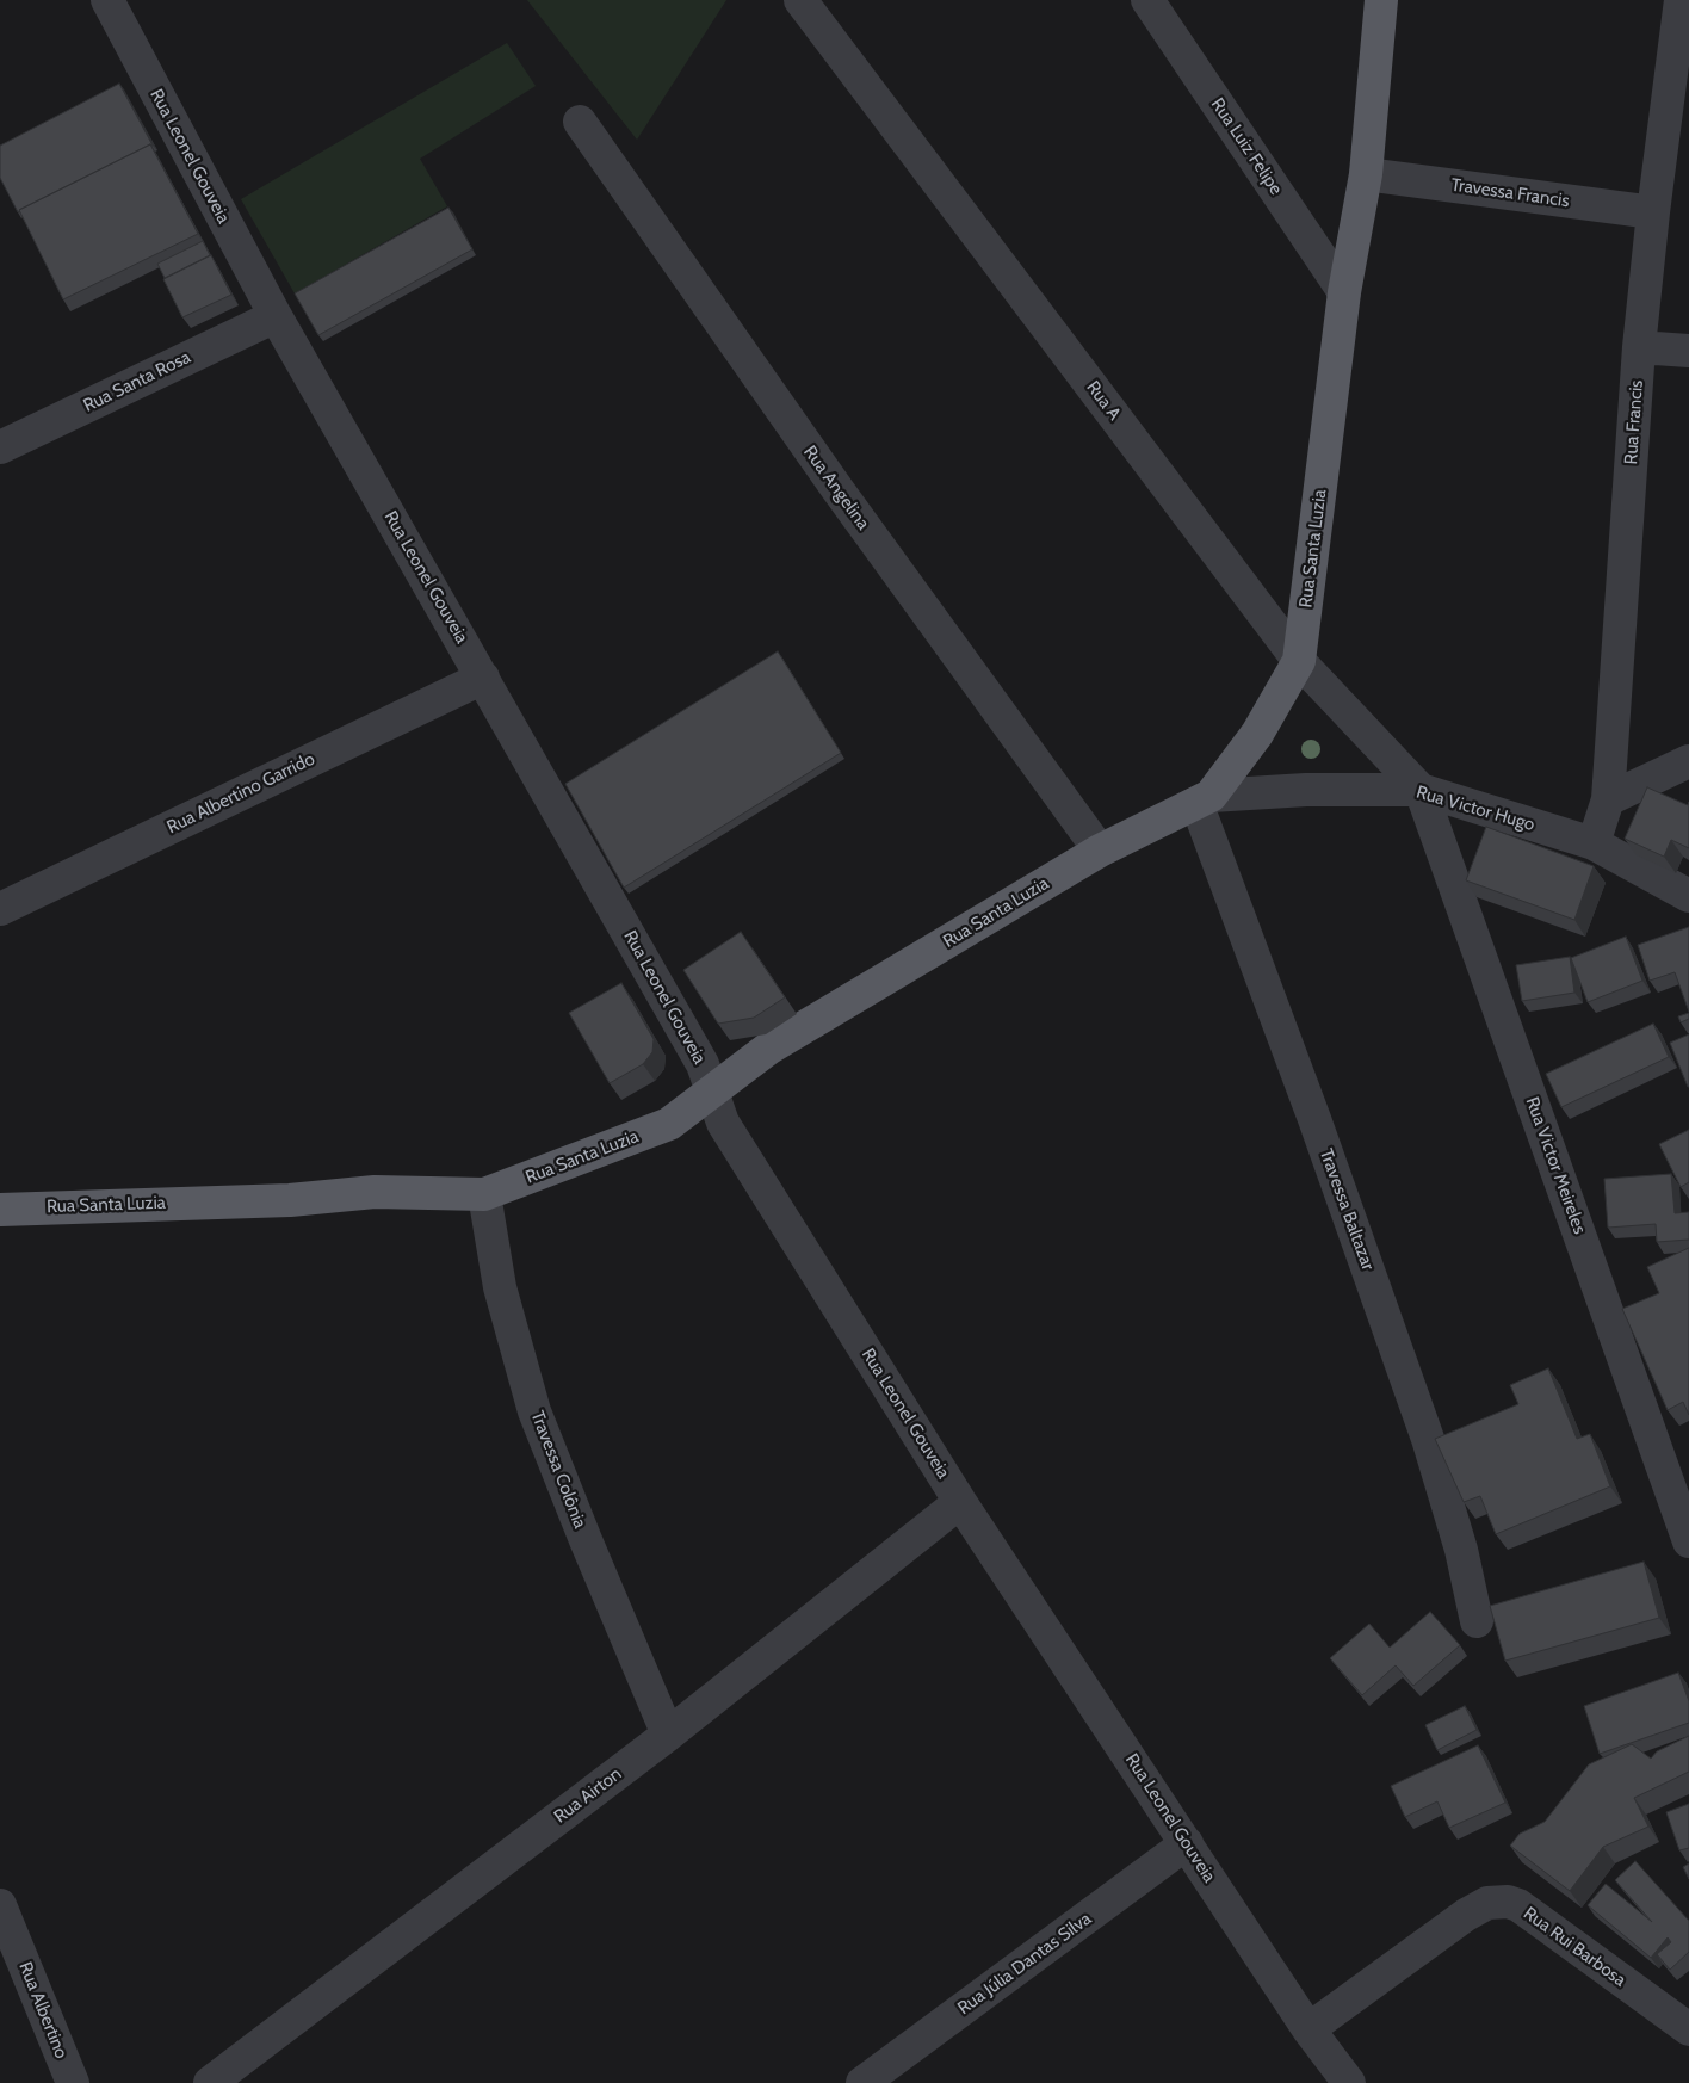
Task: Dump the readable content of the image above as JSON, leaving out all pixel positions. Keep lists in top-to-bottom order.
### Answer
{
  "streets": {
    "main road": ["Rua Santa Luzia"],
    "street": [
      "Rua Luiz Felipe",
      "Rua Leonel Gouveia",
      "Travessa Francis",
      "Rua Santa Rosa",
      "Rua A",
      "Rua Francis",
      "Rua Angelina",
      "Rua Albertino Garrido",
      "Rua Victor Hugo",
      "Rua Victor Meireles",
      "Travessa Baltazar",
      "Travessa Colônia",
      "Rua Airton",
      "Rua Rui Barbosa",
      "Rua Júlia Dantas Silva",
      "Rua Albertino"
    ]
  },
  "crossings": [
    ["Rua Luiz Felipe", "Rua Santa Luzia"],
    ["Rua Leonel Gouveia", "Rua Santa Rosa"],
    ["Rua Leonel Gouveia", "Rua Santa Luzia"],
    ["Rua Leonel Gouveia", "Rua Albertino Garrido"],
    ["Rua Leonel Gouveia", "Rua Airton"],
    ["Rua Leonel Gouveia", "Rua Rui Barbosa"],
    ["Rua Leonel Gouveia", "Rua Júlia Dantas Silva"],
    ["Travessa Francis", "Rua Francis"],
    ["Travessa Francis", "Rua Santa Luzia"],
    ["Rua A", "Rua Santa Luzia"],
    ["Rua A", "Rua Victor Hugo"],
    ["Rua A", "Rua Victor Meireles"],
    ["Rua Francis", "Rua Victor Hugo"],
    ["Rua Angelina", "Rua Santa Luzia"],
    ["Rua Santa Luzia", "Rua Victor Hugo"],
    ["Rua Santa Luzia", "Travessa Baltazar"],
    ["Rua Santa Luzia", "Travessa Colônia"],
    ["Rua Victor Hugo", "Rua Victor Meireles"],
    ["Rua Victor Hugo", "Travessa Baltazar"],
    ["Travessa Colônia", "Rua Airton"]
  ]
}
